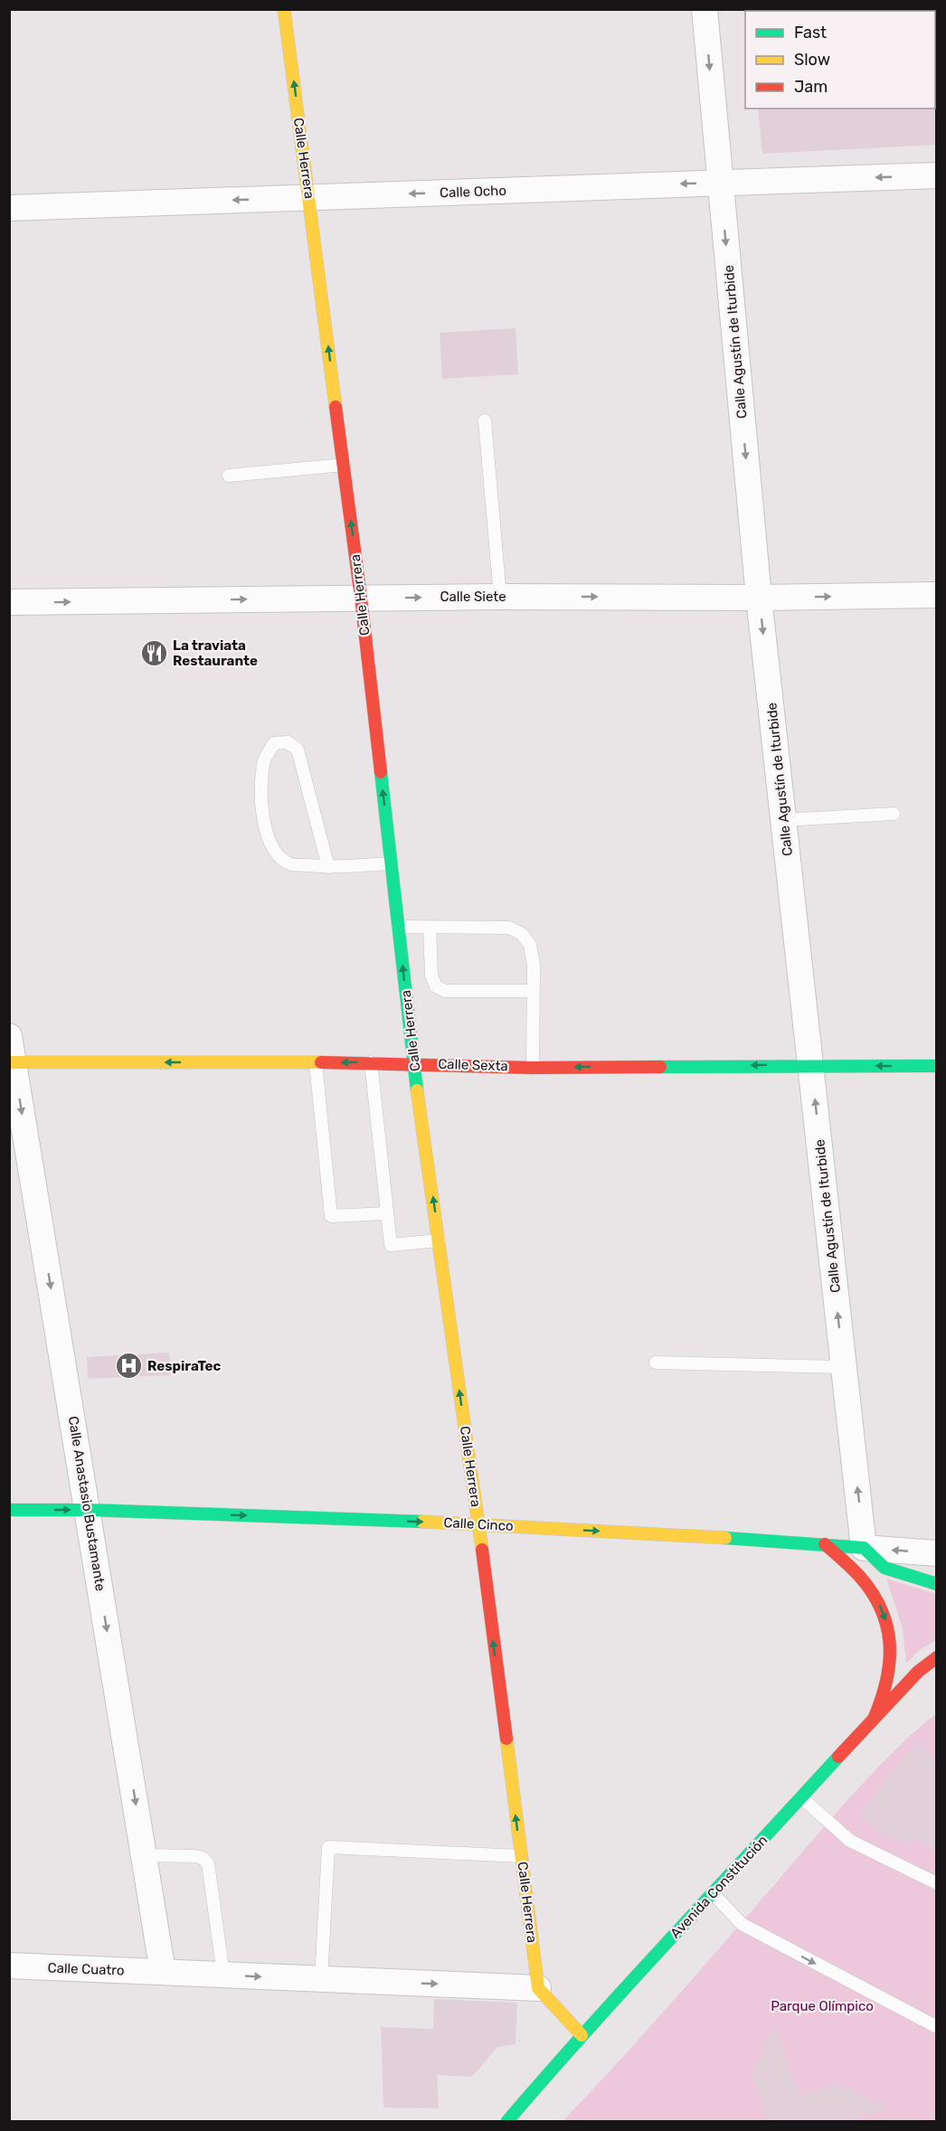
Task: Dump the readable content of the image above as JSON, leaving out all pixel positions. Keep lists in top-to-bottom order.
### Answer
{
  "streets": {
    "main road": [
      "Calle Herrera",
      "Calle Sexta",
      "Calle Cinco",
      "Avenida Constitución"
    ],
    "street": [
      "Calle Ocho",
      "Calle Agustín de Iturbide",
      "Calle Siete",
      "Calle Anastasio Bustamante",
      "Calle Cuatro"
    ]
  },
  "crossings": [
    ["Calle Herrera", "Calle Ocho"],
    ["Calle Herrera", "Calle Siete"],
    ["Calle Herrera", "Calle Sexta"],
    ["Calle Herrera", "Calle Cinco"],
    ["Calle Herrera", "Calle Cuatro"],
    ["Calle Ocho", "Calle Agustín de Iturbide"],
    ["Calle Agustín de Iturbide", "Calle Siete"],
    ["Calle Agustín de Iturbide", "Calle Sexta"],
    ["Calle Agustín de Iturbide", "Calle Cinco"],
    ["Calle Sexta", "Calle Anastasio Bustamante"],
    ["Calle Anastasio Bustamante", "Calle Cinco"],
    ["Calle Anastasio Bustamante", "Calle Cuatro"]
  ],
  "one_way": [
    "Calle Herrera",
    "Calle Ocho",
    "Calle Siete",
    "Calle Sexta",
    "Calle Anastasio Bustamante",
    "Calle Cinco",
    "Calle Cuatro"
  ],
  "parks": ["Parque Olímpico"],
  "places": {
    "restaurant": ["La traviata Restaurante"],
    "hospital": ["RespiraTec"]
  },
  "legend": ["Fast", "Slow", "Jam"]
}
